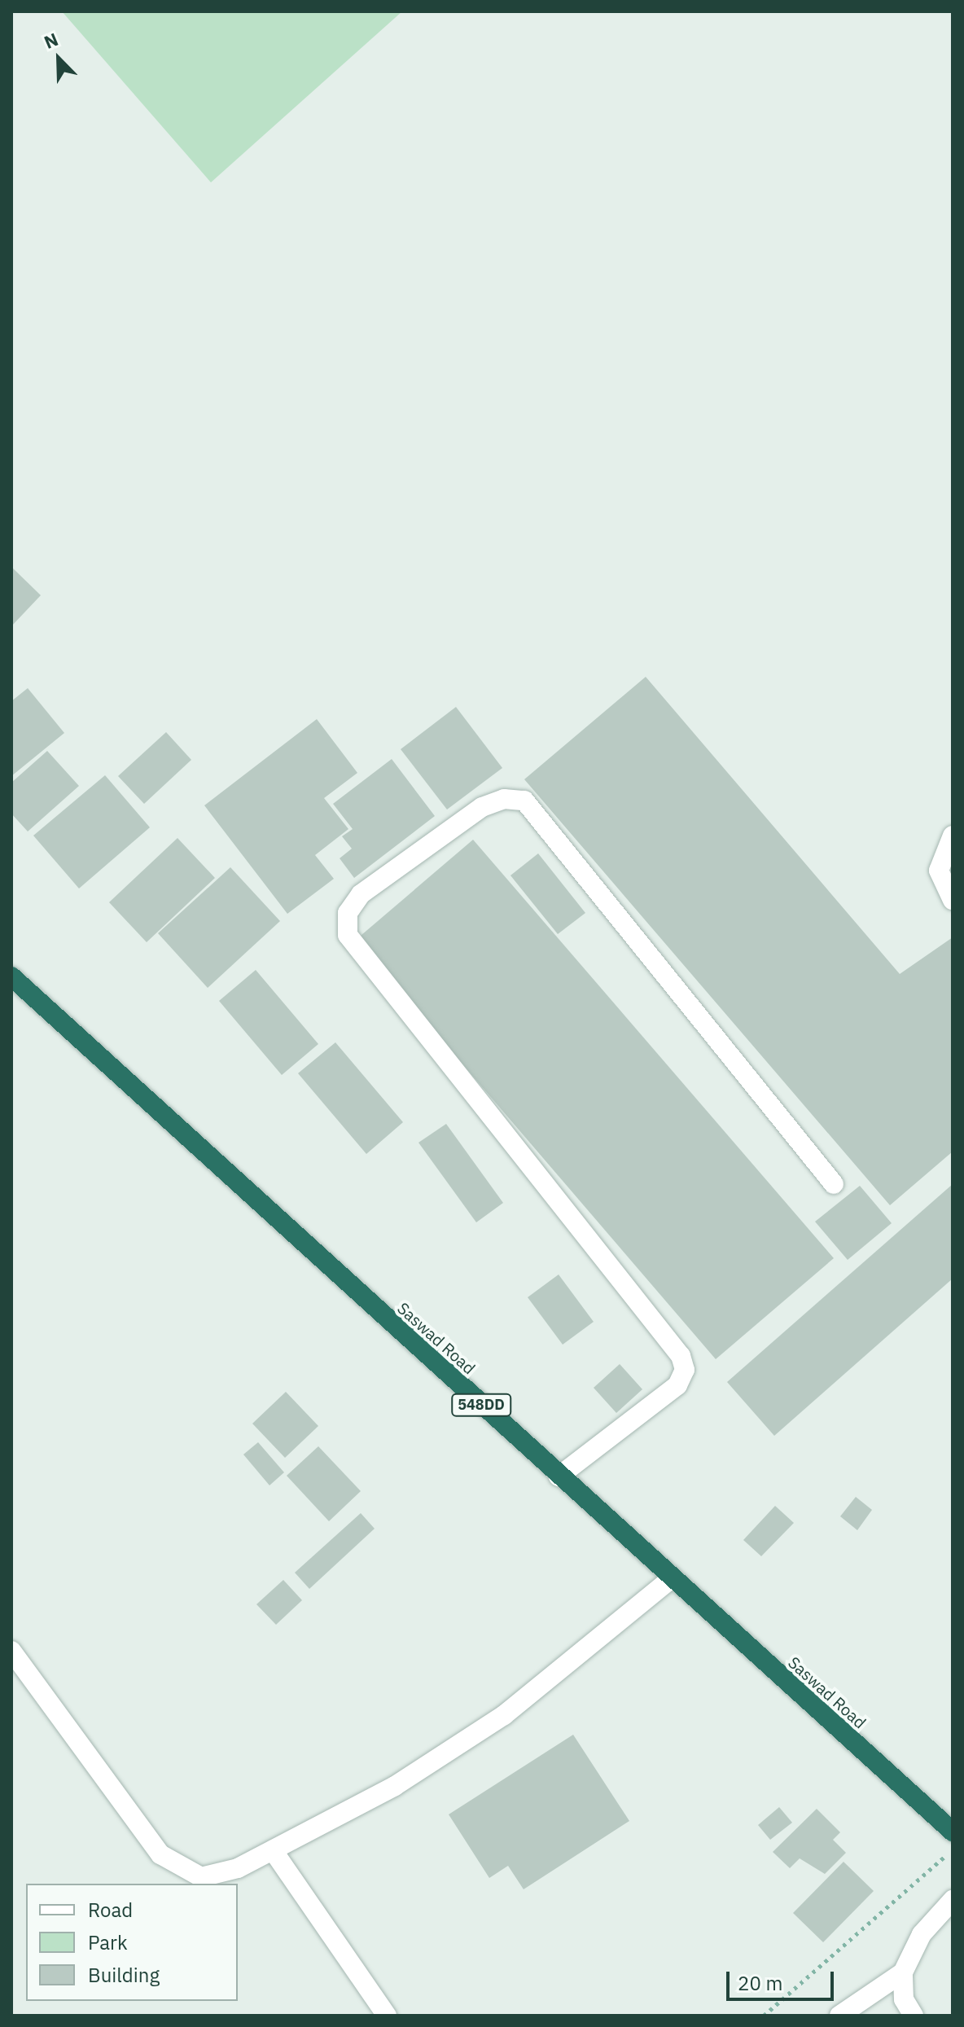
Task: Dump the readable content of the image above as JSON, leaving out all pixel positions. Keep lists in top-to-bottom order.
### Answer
{
  "streets": {
    "highway": ["Saswad Road", "548DD"]
  },
  "legend": ["Road", "Park", "Building"],
  "scale_bar": "20 m",
  "north": "top left"
}
